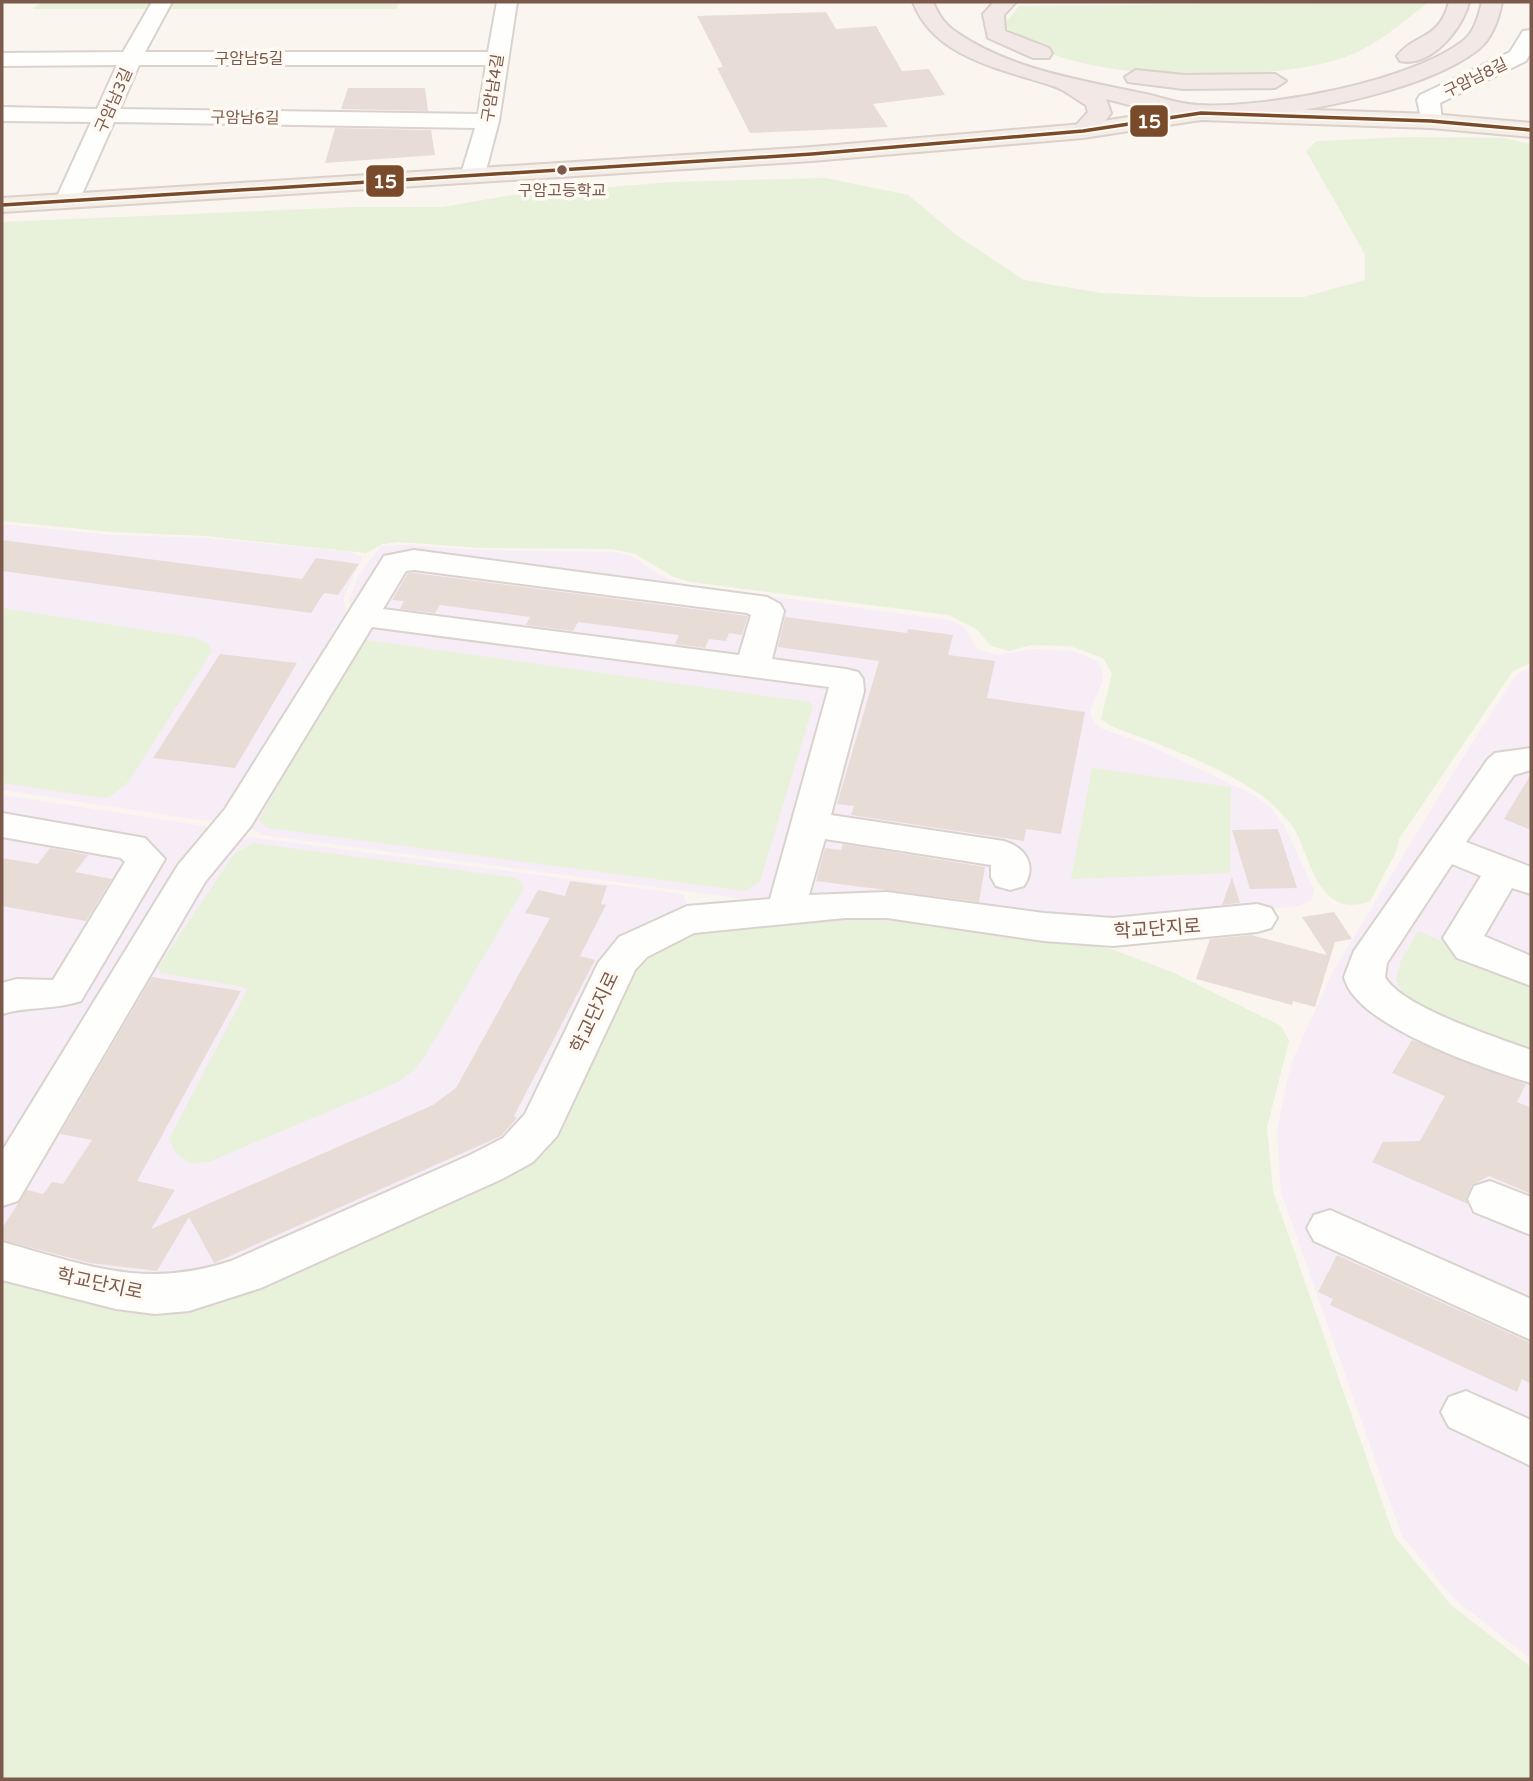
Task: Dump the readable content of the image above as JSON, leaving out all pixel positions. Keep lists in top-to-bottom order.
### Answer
{
  "streets": {
    "street": [
      "구암남5길",
      "구암남8길",
      "구암남4길",
      "구암남3길",
      "구암남6길",
      "학교단지로"
    ]
  },
  "crossings": [
    ["구암남5길", "구암남4길"],
    ["구암남5길", "구암남3길"],
    ["구암남4길", "구암남6길"],
    ["구암남3길", "구암남6길"]
  ],
  "places": ["구암고등학교"],
  "lines": ["transit line 15"]
}
